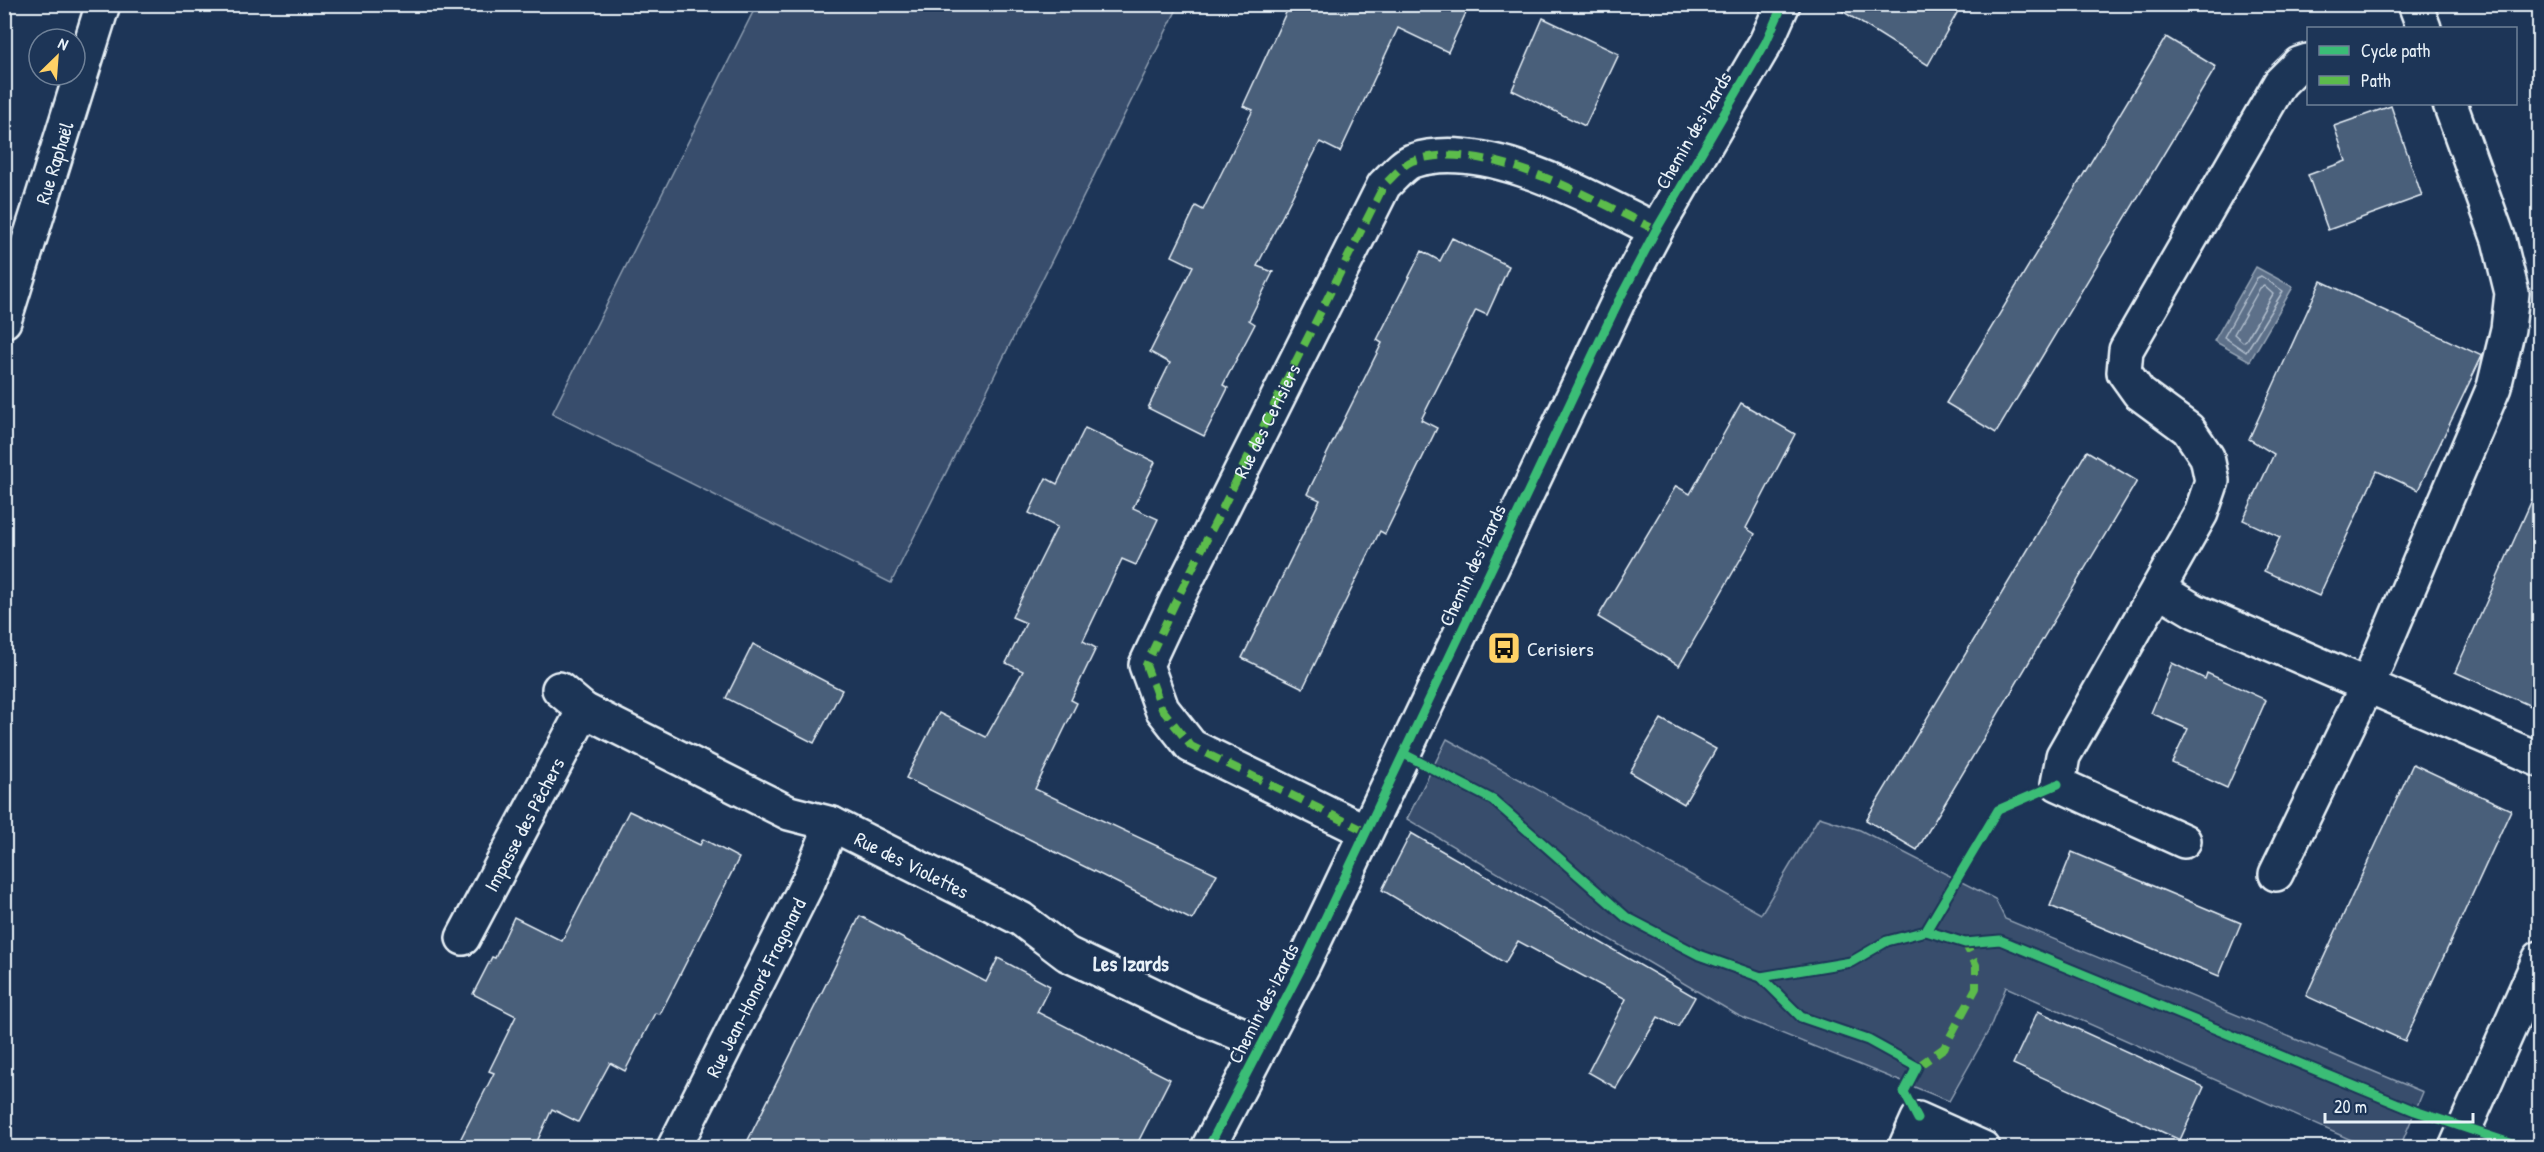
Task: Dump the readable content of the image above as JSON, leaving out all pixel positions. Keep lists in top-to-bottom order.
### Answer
{
  "streets": {
    "street": [
      "Chemin des Izards",
      "Rue Raphaël",
      "Rue des Cerisiers",
      "Impasse des Pêchers",
      "Rue des Violettes",
      "Rue Jean-Honoré Fragonard"
    ]
  },
  "crossings": [
    ["Chemin des Izards", "Rue des Cerisiers"],
    ["Chemin des Izards", "Rue des Violettes"],
    ["Impasse des Pêchers", "Rue des Violettes"],
    ["Rue des Violettes", "Rue Jean-Honoré Fragonard"]
  ],
  "districts": ["Les Izards"],
  "places": {
    "bus stop": ["Cerisiers"]
  },
  "legend": ["Cycle path", "Path"],
  "scale_bar": "20 m",
  "north": "top right"
}
